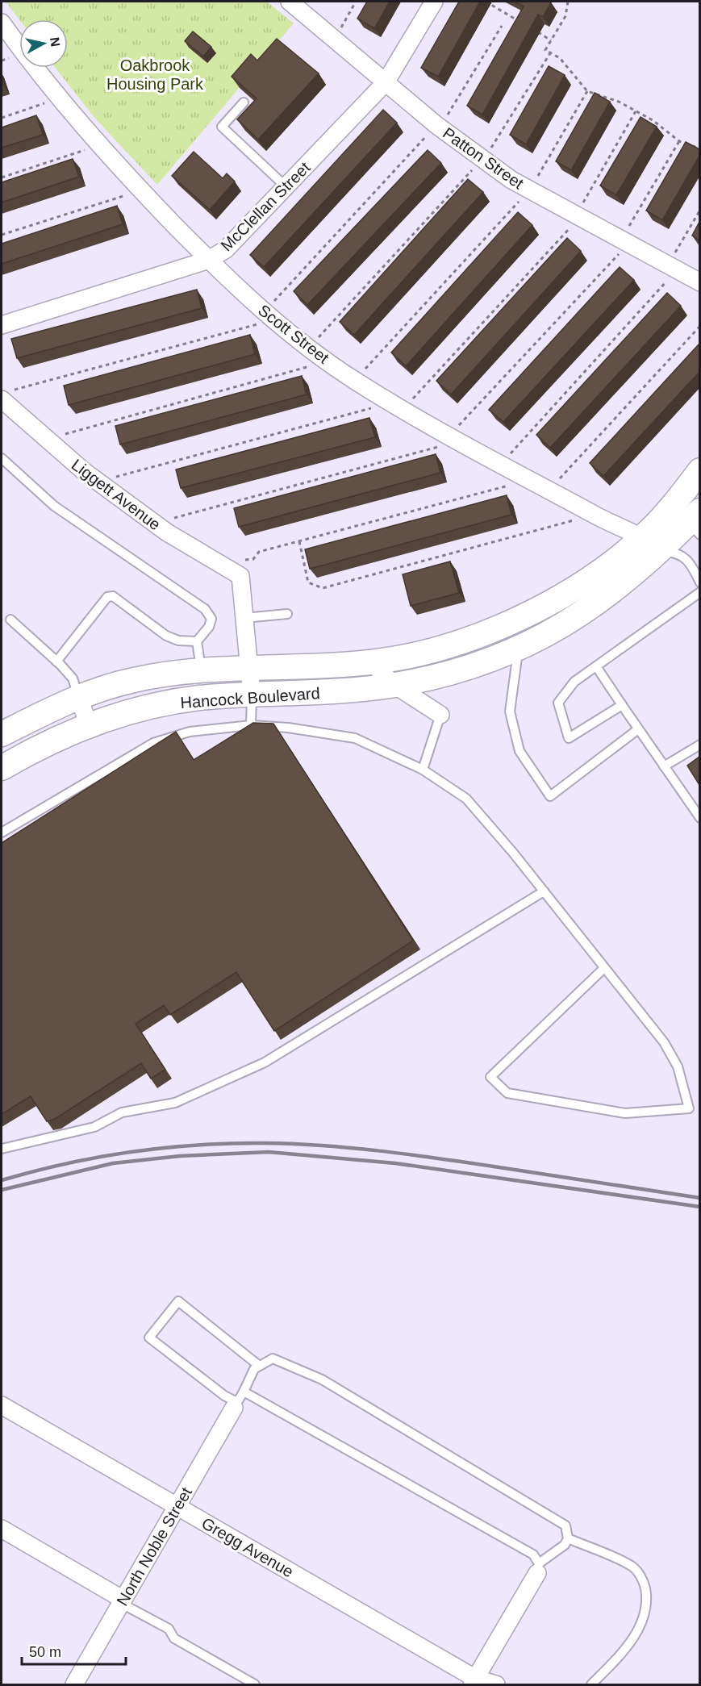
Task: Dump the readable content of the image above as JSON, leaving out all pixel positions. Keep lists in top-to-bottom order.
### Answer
{
  "streets": {
    "street": [
      "Patton Street",
      "McClellan Street",
      "Scott Street",
      "Liggett Avenue",
      "Hancock Boulevard",
      "North Noble Street",
      "Gregg Avenue"
    ]
  },
  "crossings": [
    ["Patton Street", "McClellan Street"],
    ["McClellan Street", "Scott Street"],
    ["Scott Street", "Hancock Boulevard"],
    ["North Noble Street", "Gregg Avenue"]
  ],
  "parks": ["Oakbrook Housing Park"],
  "scale_bar": "50 m",
  "north": "right"
}
